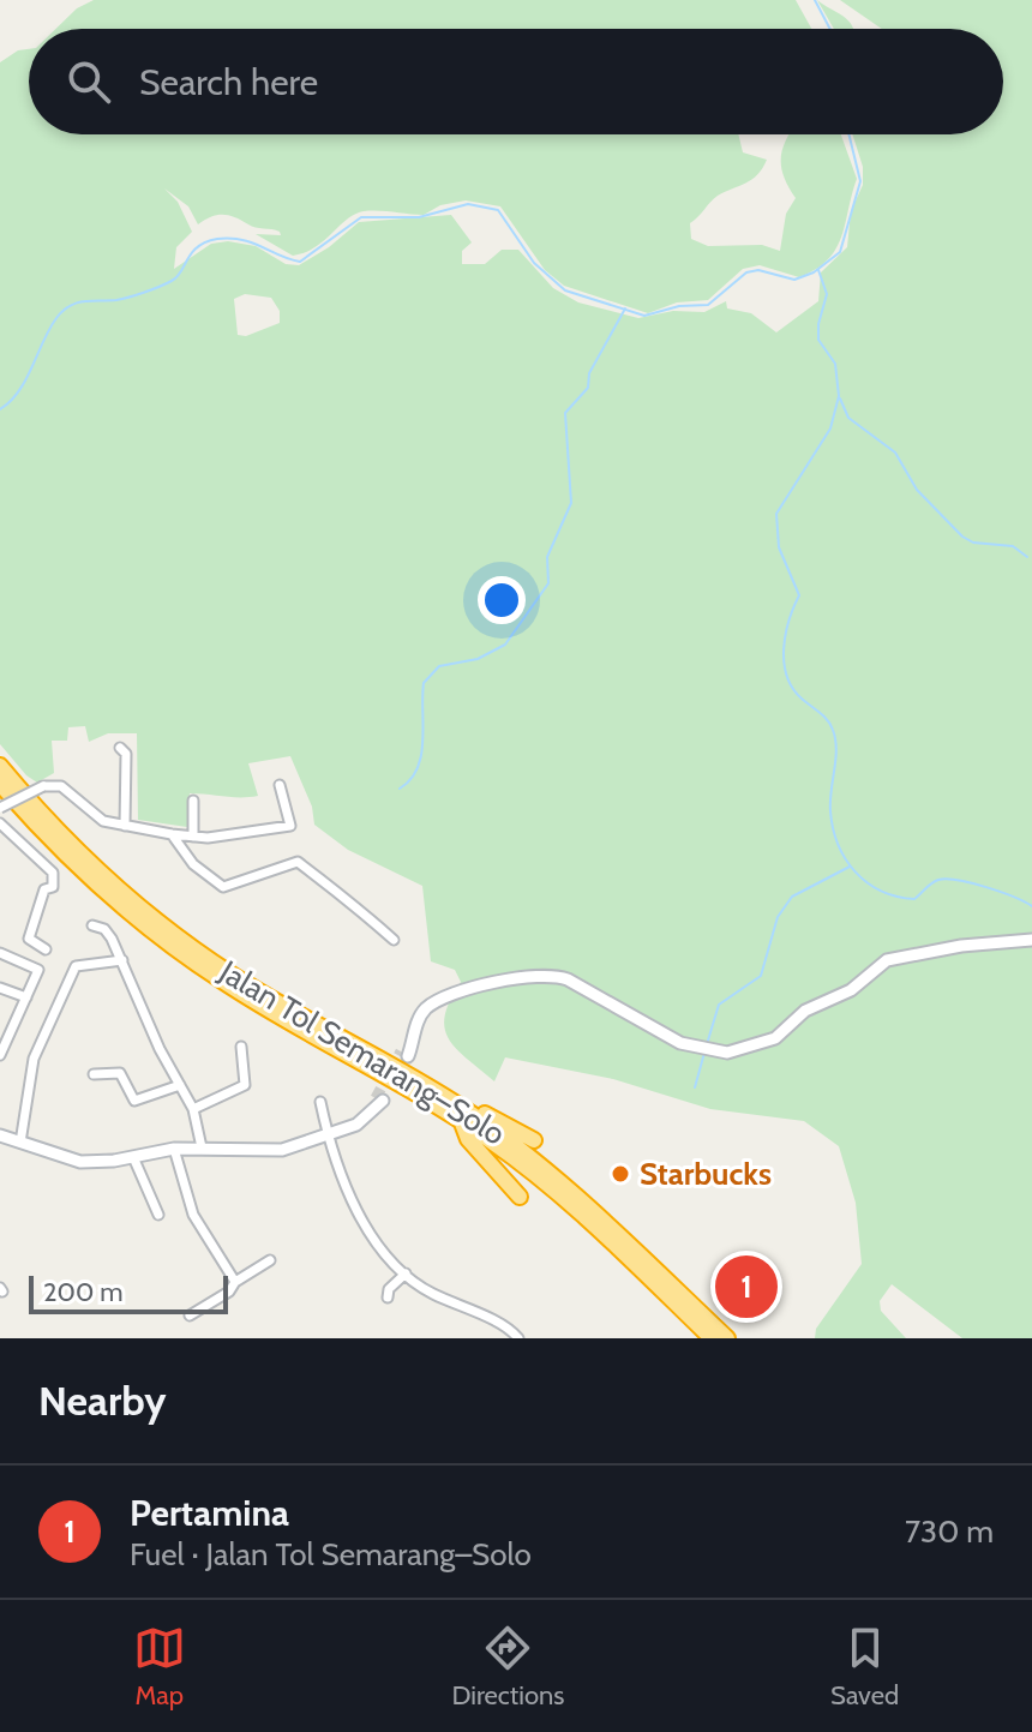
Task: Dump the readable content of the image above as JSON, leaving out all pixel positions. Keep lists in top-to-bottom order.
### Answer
{
  "streets": {
    "highway": ["Jalan Tol Semarang–Solo"]
  },
  "places": ["Starbucks"],
  "scale_bar": "200 m",
  "page": {
    "search": "Search here",
    "pins": "1",
    "scale": "200 m",
    "heading": "Nearby",
    "list": [
      {
        "mark": "1",
        "name": "Pertamina",
        "note": "Fuel · Jalan Tol Semarang–Solo",
        "value": "730 m"
      }
    ],
    "nav": ["Map", "Directions", "Saved"]
  }
}
